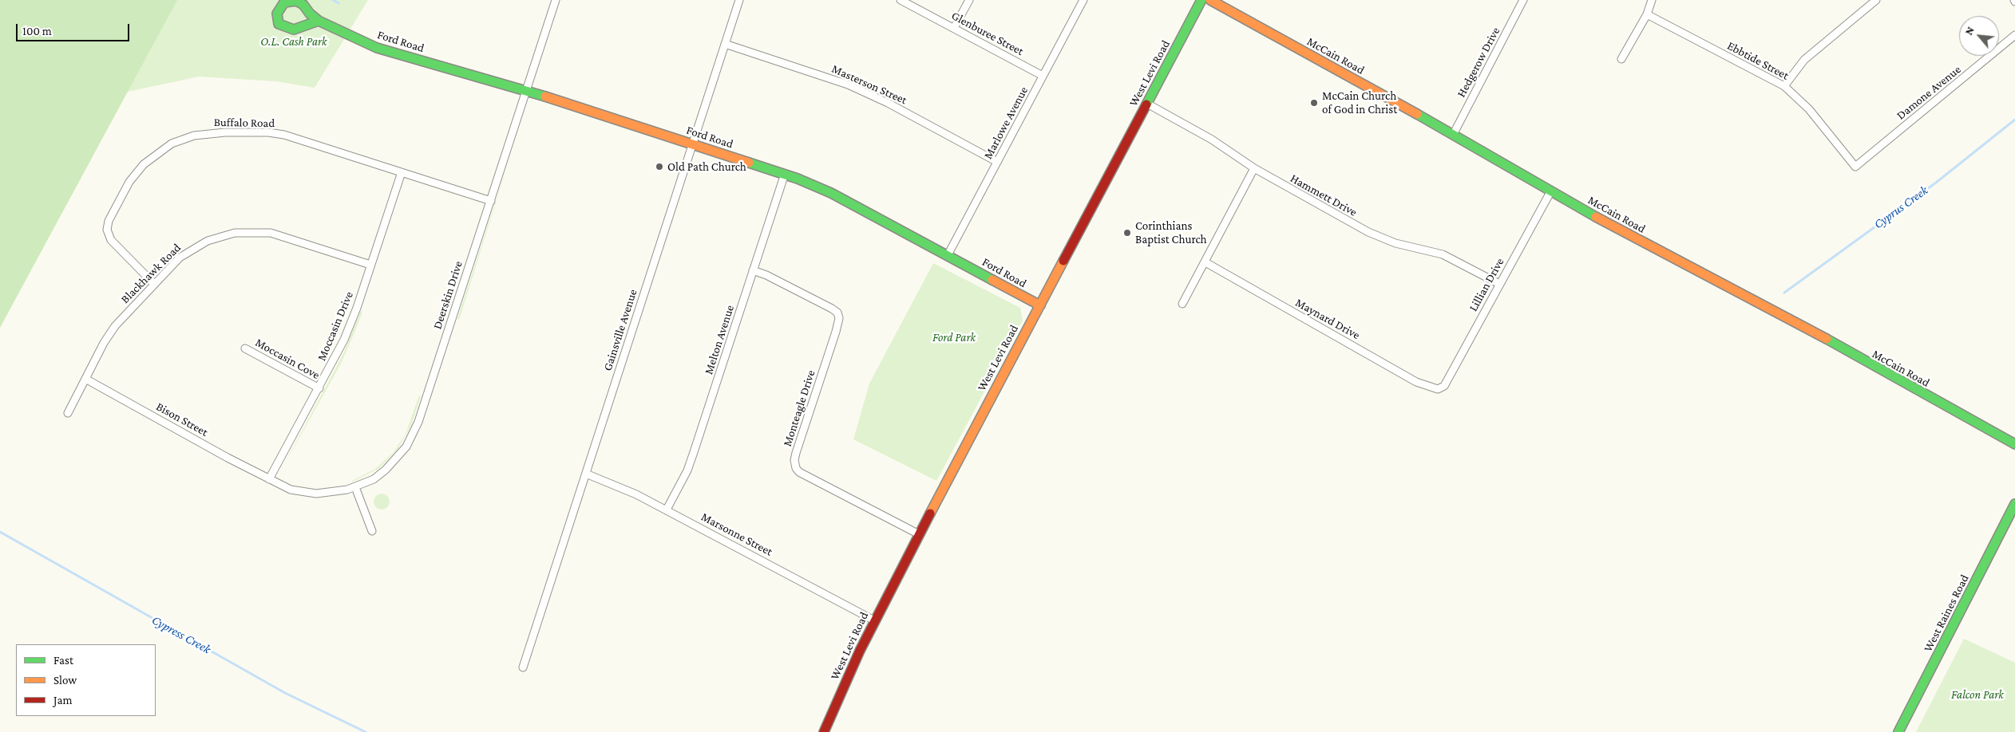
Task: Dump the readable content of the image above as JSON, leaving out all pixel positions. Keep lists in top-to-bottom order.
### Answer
{
  "streets": {
    "street": [
      "Glenburee Street",
      "Ford Road",
      "McCain Road",
      "Ebbtide Street",
      "Hedgerow Drive",
      "West Levi Road",
      "Masterson Street",
      "Damone Avenue",
      "Buffalo Road",
      "Marlowe Avenue",
      "Hammett Drive",
      "Blackhawk Road",
      "Lillian Drive",
      "Deerskin Drive",
      "Maynard Drive",
      "Moccasin Drive",
      "Gainsville Avenue",
      "Melton Avenue",
      "Moccasin Cove",
      "Monteagle Drive",
      "Bison Street",
      "Marsonne Street",
      "West Raines Road"
    ]
  },
  "crossings": [
    ["Glenburee Street", "Marlowe Avenue"],
    ["Ford Road", "West Levi Road"],
    ["Ford Road", "Marlowe Avenue"],
    ["Ford Road", "Deerskin Drive"],
    ["Ford Road", "Gainsville Avenue"],
    ["Ford Road", "Melton Avenue"],
    ["McCain Road", "Hedgerow Drive"],
    ["McCain Road", "Lillian Drive"],
    ["Ebbtide Street", "Damone Avenue"],
    ["West Levi Road", "Hammett Drive"],
    ["West Levi Road", "Monteagle Drive"],
    ["West Levi Road", "Marsonne Street"],
    ["Masterson Street", "Marlowe Avenue"],
    ["Masterson Street", "Gainsville Avenue"],
    ["Buffalo Road", "Blackhawk Road"],
    ["Buffalo Road", "Deerskin Drive"],
    ["Buffalo Road", "Moccasin Drive"],
    ["Hammett Drive", "Lillian Drive"],
    ["Blackhawk Road", "Moccasin Drive"],
    ["Blackhawk Road", "Bison Street"],
    ["Lillian Drive", "Maynard Drive"],
    ["Deerskin Drive", "Moccasin Drive"],
    ["Deerskin Drive", "Bison Street"],
    ["Moccasin Drive", "Moccasin Cove"],
    ["Moccasin Drive", "Bison Street"],
    ["Gainsville Avenue", "Marsonne Street"],
    ["Melton Avenue", "Monteagle Drive"],
    ["Melton Avenue", "Marsonne Street"]
  ],
  "water": ["Cyprus Creek", "Cypress Creek"],
  "parks": ["O.L. Cash Park", "Ford Park", "Falcon Park"],
  "places": ["McCain Church of God in Christ", "Old Path Church", "Corinthians Baptist Church"],
  "legend": ["Fast", "Slow", "Jam"],
  "scale_bar": "100 m",
  "north": "top left"
}
